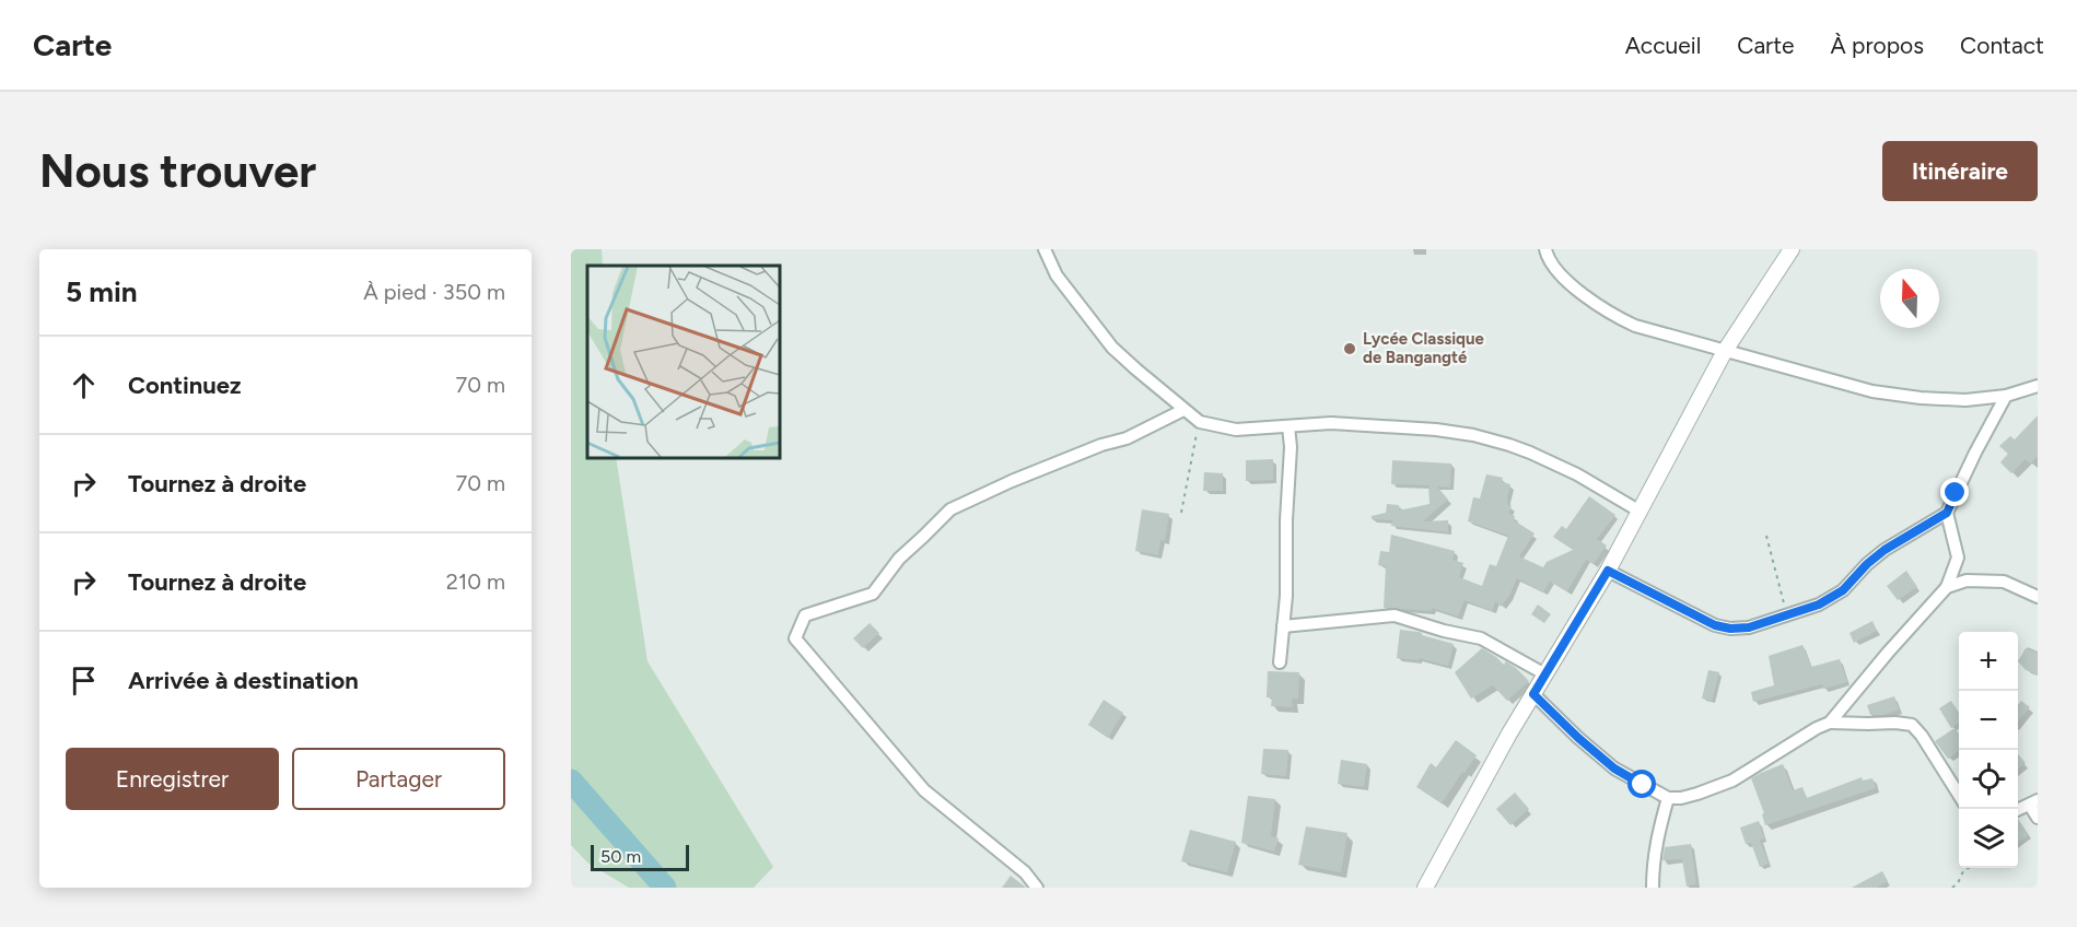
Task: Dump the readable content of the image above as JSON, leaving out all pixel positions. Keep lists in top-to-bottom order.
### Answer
{
  "places": ["Lycée Classique de Bangangté"],
  "scale_bar": "50 m",
  "north": "top",
  "page": {
    "header": "Carte",
    "nav": [
      "Accueil",
      "Carte",
      "À propos",
      "Contact"
    ],
    "buttons": [
      "Itinéraire",
      ["Enregistrer", "Partager"]
    ],
    "title": "Nous trouver",
    "heading": ["5 min", "À pied · 350 m"],
    "list": [
      ["Continuez", "70 m"],
      ["Tournez à droite", "70 m"],
      ["Tournez à droite", "210 m"],
      "Arrivée à destination"
    ],
    "map_buttons": ["+", "−"],
    "scale": "50 m"
  }
}
